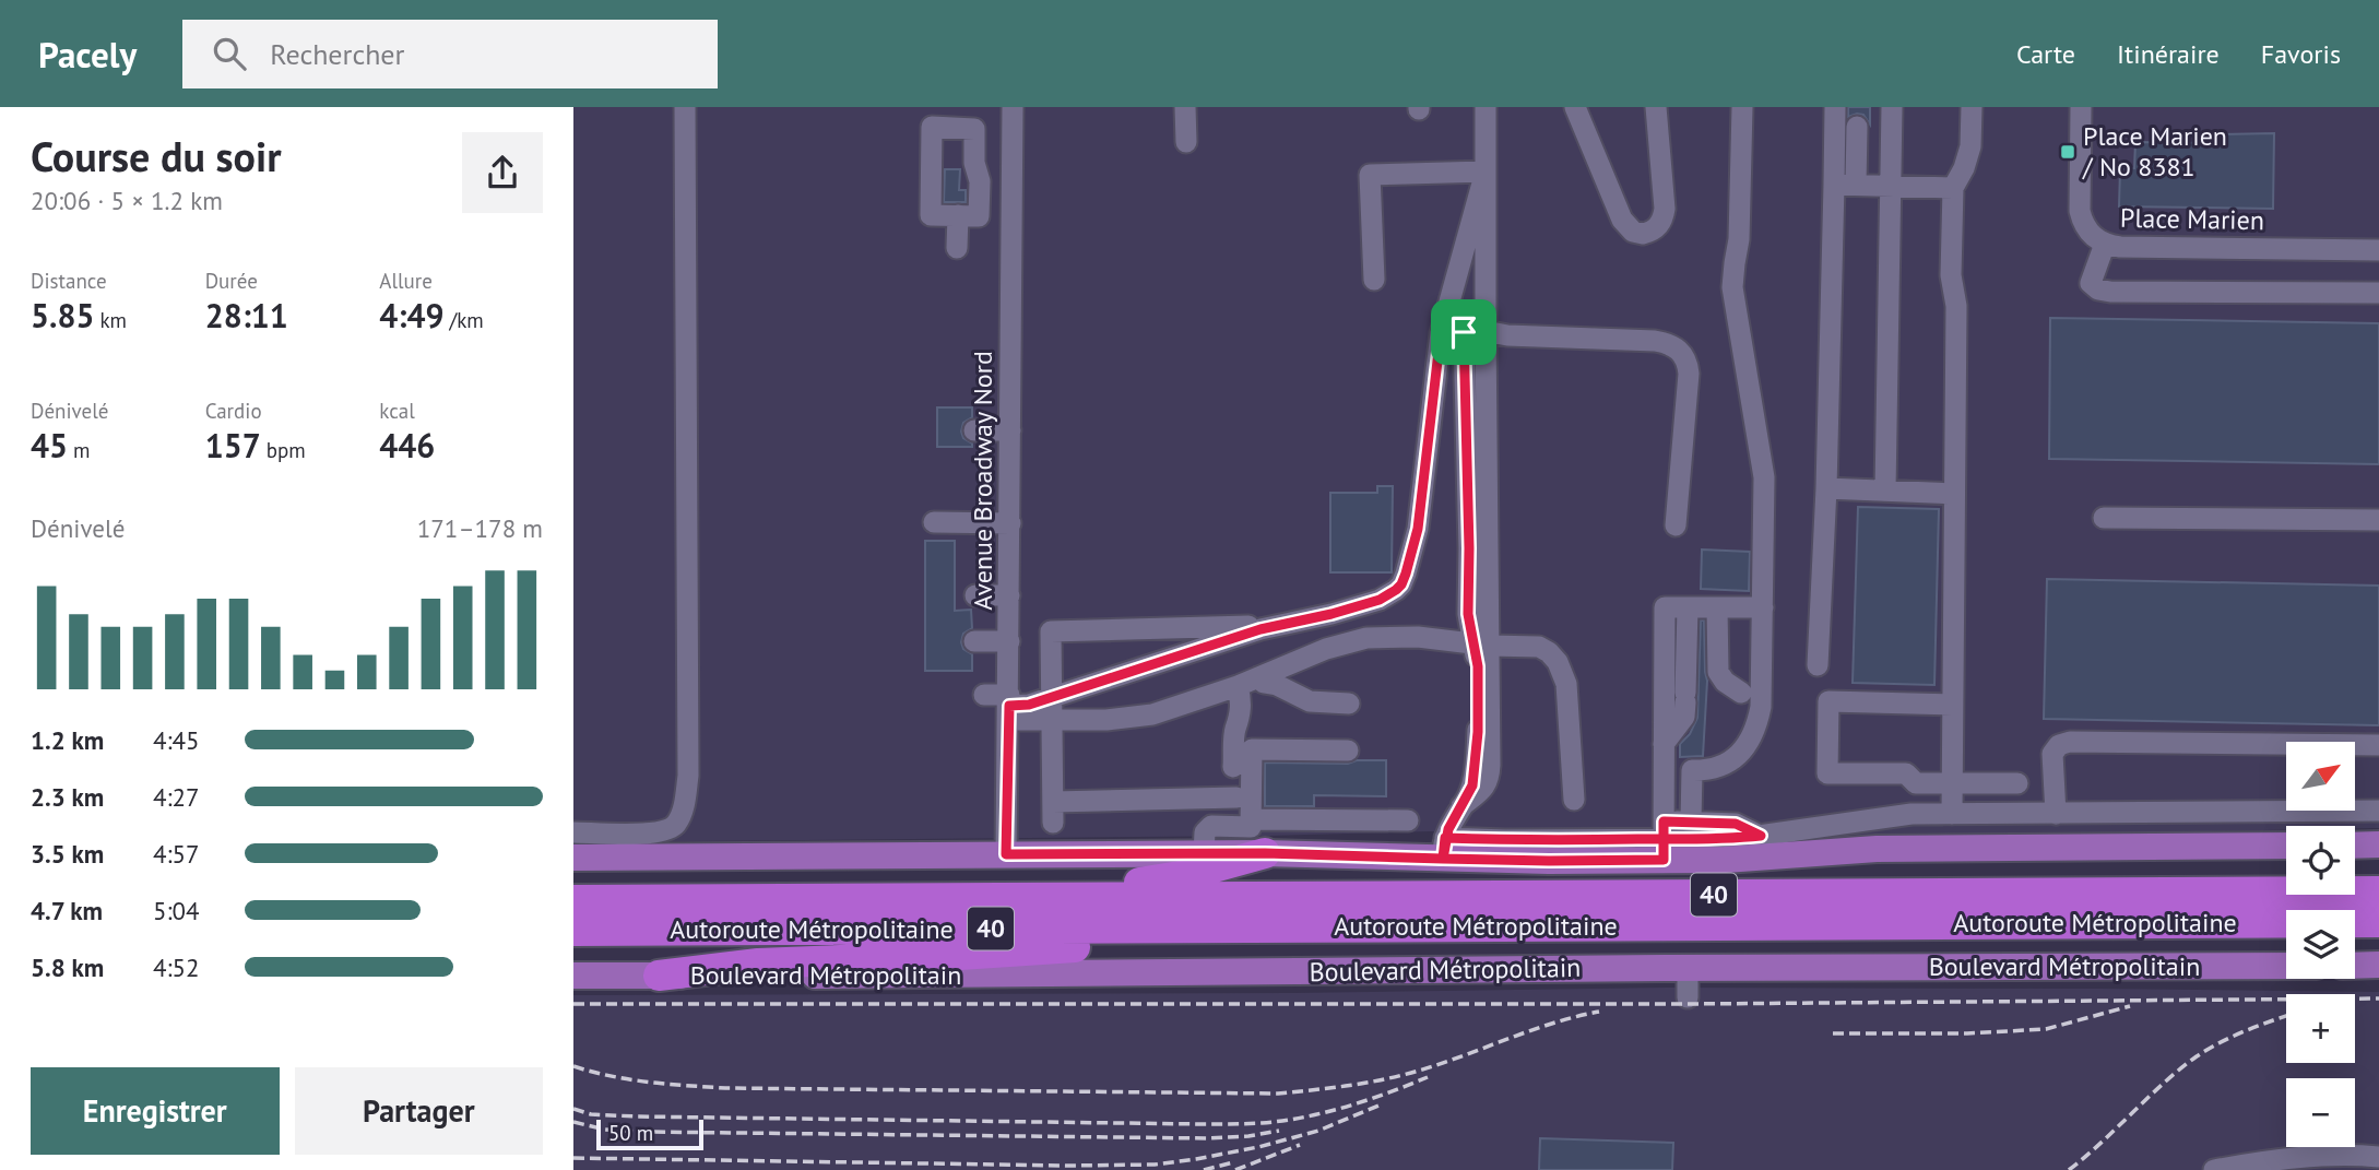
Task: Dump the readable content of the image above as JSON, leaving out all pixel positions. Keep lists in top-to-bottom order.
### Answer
{
  "streets": {
    "highway": ["40", "Autoroute Métropolitaine"],
    "main road": ["Boulevard Métropolitain"],
    "street": ["Place Marien", "Avenue Broadway Nord"]
  },
  "places": {
    "transit": ["Place Marien / No 8381"]
  },
  "scale_bar": "50 m",
  "north": "top right",
  "page": {
    "header": "Pacely",
    "search": "Rechercher",
    "nav": ["Carte", "Itinéraire", "Favoris"],
    "heading": ["Course du soir", "20:06 · 5 × 1.2 km"],
    "stats": [
      ["Distance", "5.85 km"],
      ["Durée", "28:11"],
      ["Allure", "4:49 /km"],
      ["Dénivelé", "45 m"],
      ["Cardio", "157 bpm"],
      ["kcal", "446"]
    ],
    "chart": ["Dénivelé", "171–178 m"],
    "list": [
      {
        "name": "1.2 km",
        "note": "4:45"
      },
      {
        "name": "2.3 km",
        "note": "4:27"
      },
      {
        "name": "3.5 km",
        "note": "4:57"
      },
      {
        "name": "4.7 km",
        "note": "5:04"
      },
      {
        "name": "5.8 km",
        "note": "4:52"
      }
    ],
    "map_buttons": ["+", "−"],
    "buttons": ["Enregistrer", "Partager"],
    "scale": "50 m"
  }
}
